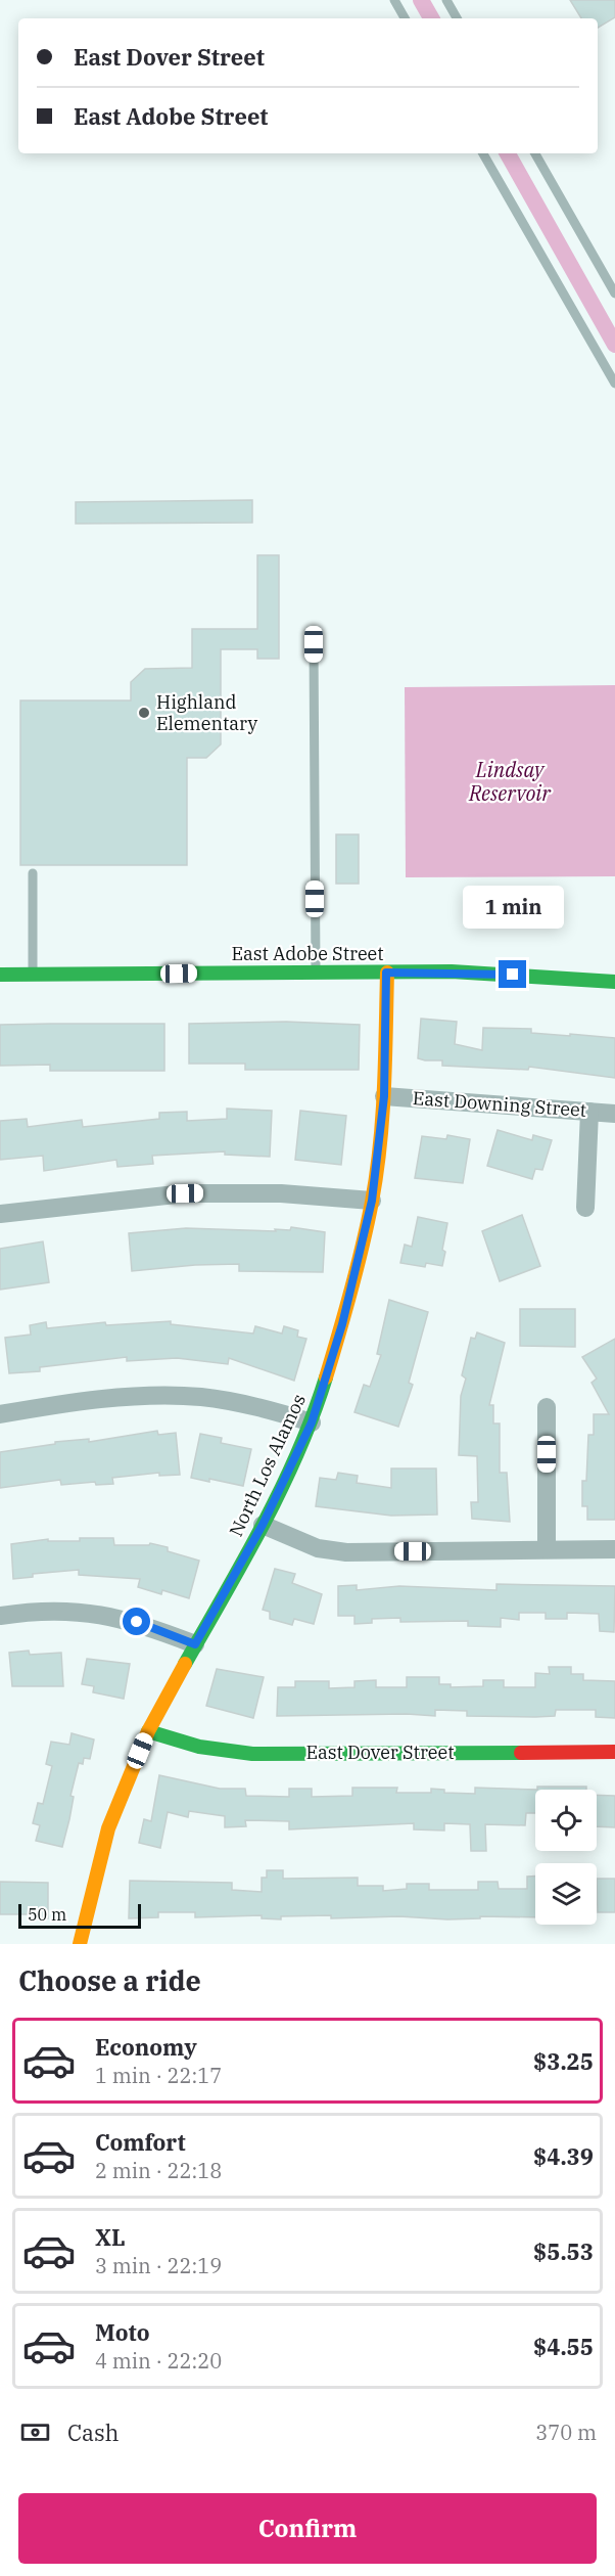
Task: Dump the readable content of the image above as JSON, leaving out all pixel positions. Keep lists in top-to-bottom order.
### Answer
{
  "streets": {
    "street": [
      "East Adobe Street",
      "East Downing Street",
      "North Los Alamos",
      "East Dover Street"
    ]
  },
  "crossings": [
    ["East Adobe Street", "North Los Alamos"],
    ["East Downing Street", "North Los Alamos"],
    ["North Los Alamos", "East Dover Street"]
  ],
  "water": ["Lindsay Reservoir"],
  "places": ["Highland Elementary"],
  "scale_bar": "50 m",
  "page": {
    "banner": ["East Dover Street", "East Adobe Street"],
    "bubble": "1 min",
    "scale": "50 m",
    "heading": "Choose a ride",
    "list": [
      {
        "name": "Economy",
        "note": "1 min · 22:17",
        "value": "$3.25"
      },
      {
        "name": "Comfort",
        "note": "2 min · 22:18",
        "value": "$4.39"
      },
      {
        "name": "XL",
        "note": "3 min · 22:19",
        "value": "$5.53"
      },
      {
        "name": "Moto",
        "note": "4 min · 22:20",
        "value": "$4.55"
      }
    ],
    "pay": ["Cash", "370 m"],
    "buttons": "Confirm"
  }
}
